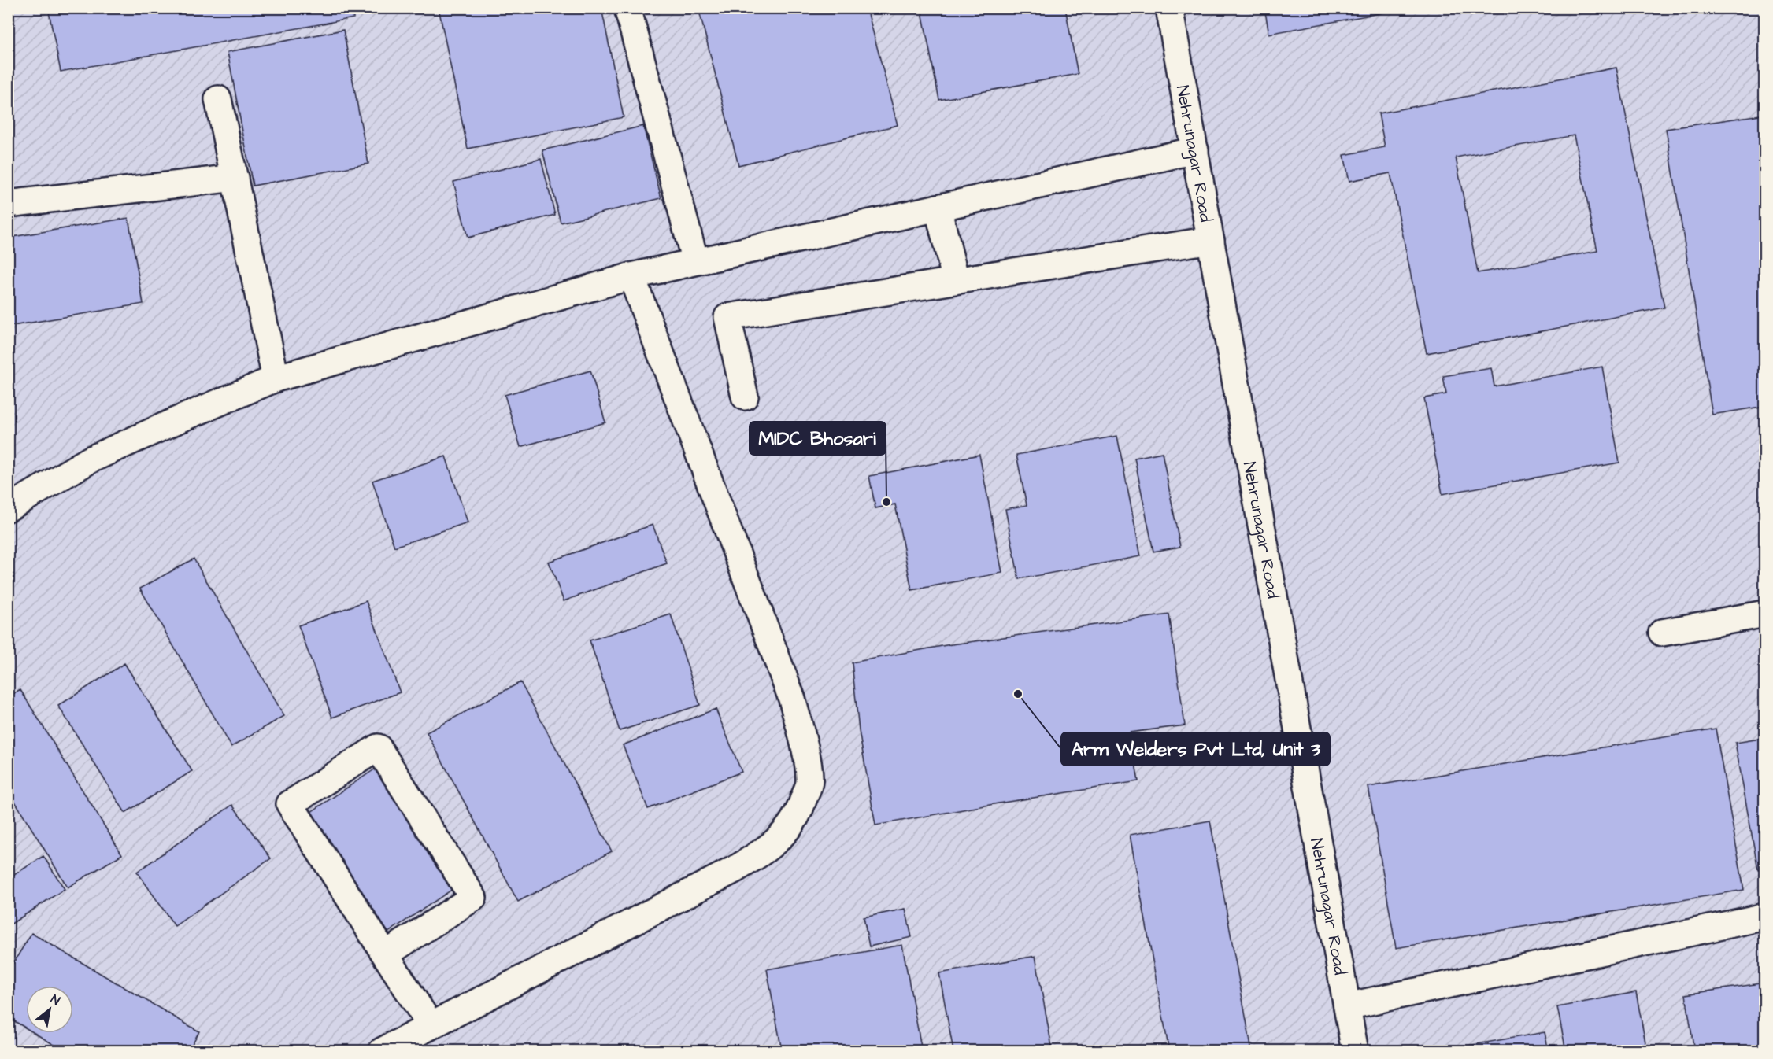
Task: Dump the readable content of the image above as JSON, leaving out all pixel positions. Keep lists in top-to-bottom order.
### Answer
{
  "streets": {
    "street": ["Nehrunagar Road"]
  },
  "places": ["MIDC Bhosari", "Arm Welders Pvt Ltd, Unit 3"],
  "north": "top right"
}
